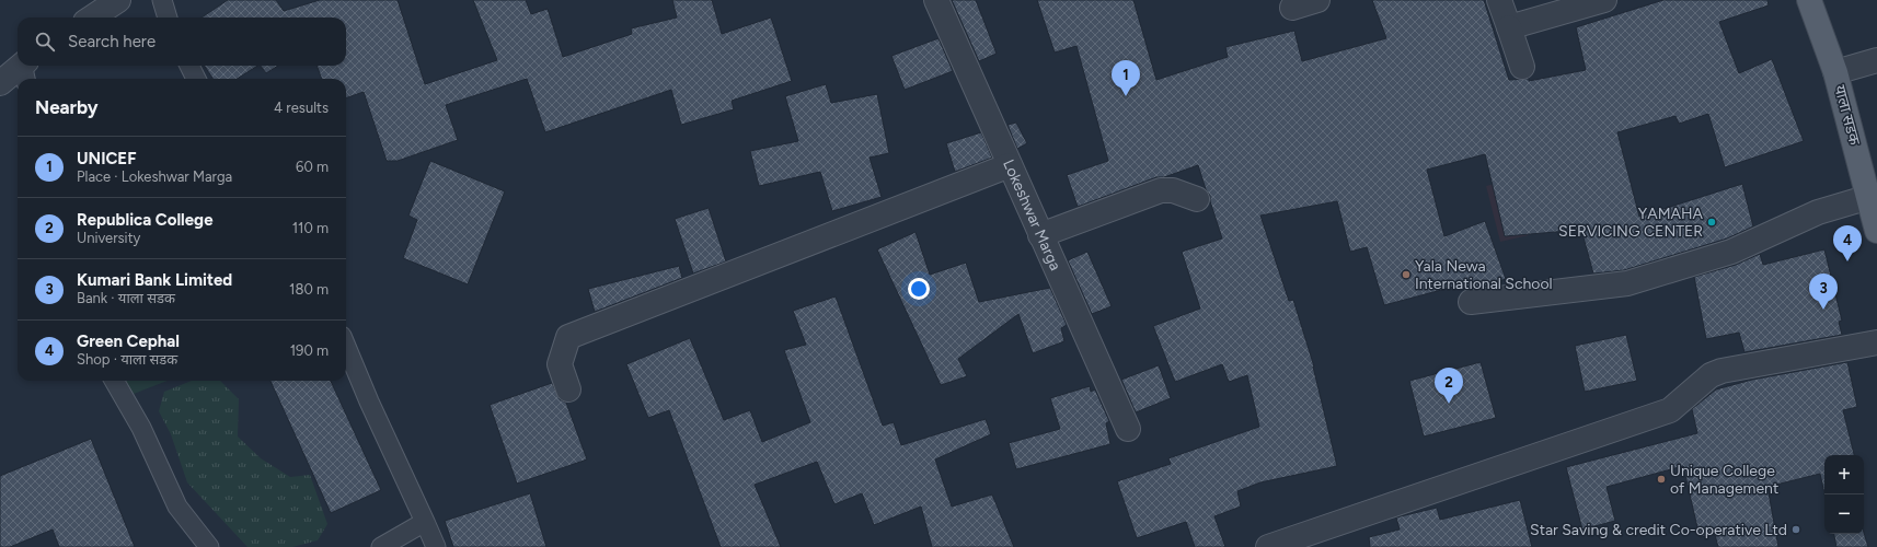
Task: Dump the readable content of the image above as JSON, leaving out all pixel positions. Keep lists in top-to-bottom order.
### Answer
{
  "streets": {
    "main road": ["याला सडक"],
    "street": ["Lokeshwar Marga"]
  },
  "places": [
    "YAMAHA SERVICING CENTER",
    "Yala Newa International School",
    "Unique College of Management",
    "Star Saving & credit Co-operative Ltd"
  ],
  "page": {
    "search": "Search here",
    "pins": [
      "1",
      "4",
      "3",
      "2"
    ],
    "heading": ["Nearby", "4 results"],
    "list": [
      {
        "mark": "1",
        "name": "UNICEF",
        "note": "Place · Lokeshwar Marga",
        "value": "60 m"
      },
      {
        "mark": "2",
        "name": "Republica College",
        "note": "University",
        "value": "110 m"
      },
      {
        "mark": "3",
        "name": "Kumari Bank Limited",
        "note": "Bank · याला सडक",
        "value": "180 m"
      },
      {
        "mark": "4",
        "name": "Green Cephal",
        "note": "Shop · याला सडक",
        "value": "190 m"
      }
    ],
    "map_buttons": ["+", "−"]
  }
}
